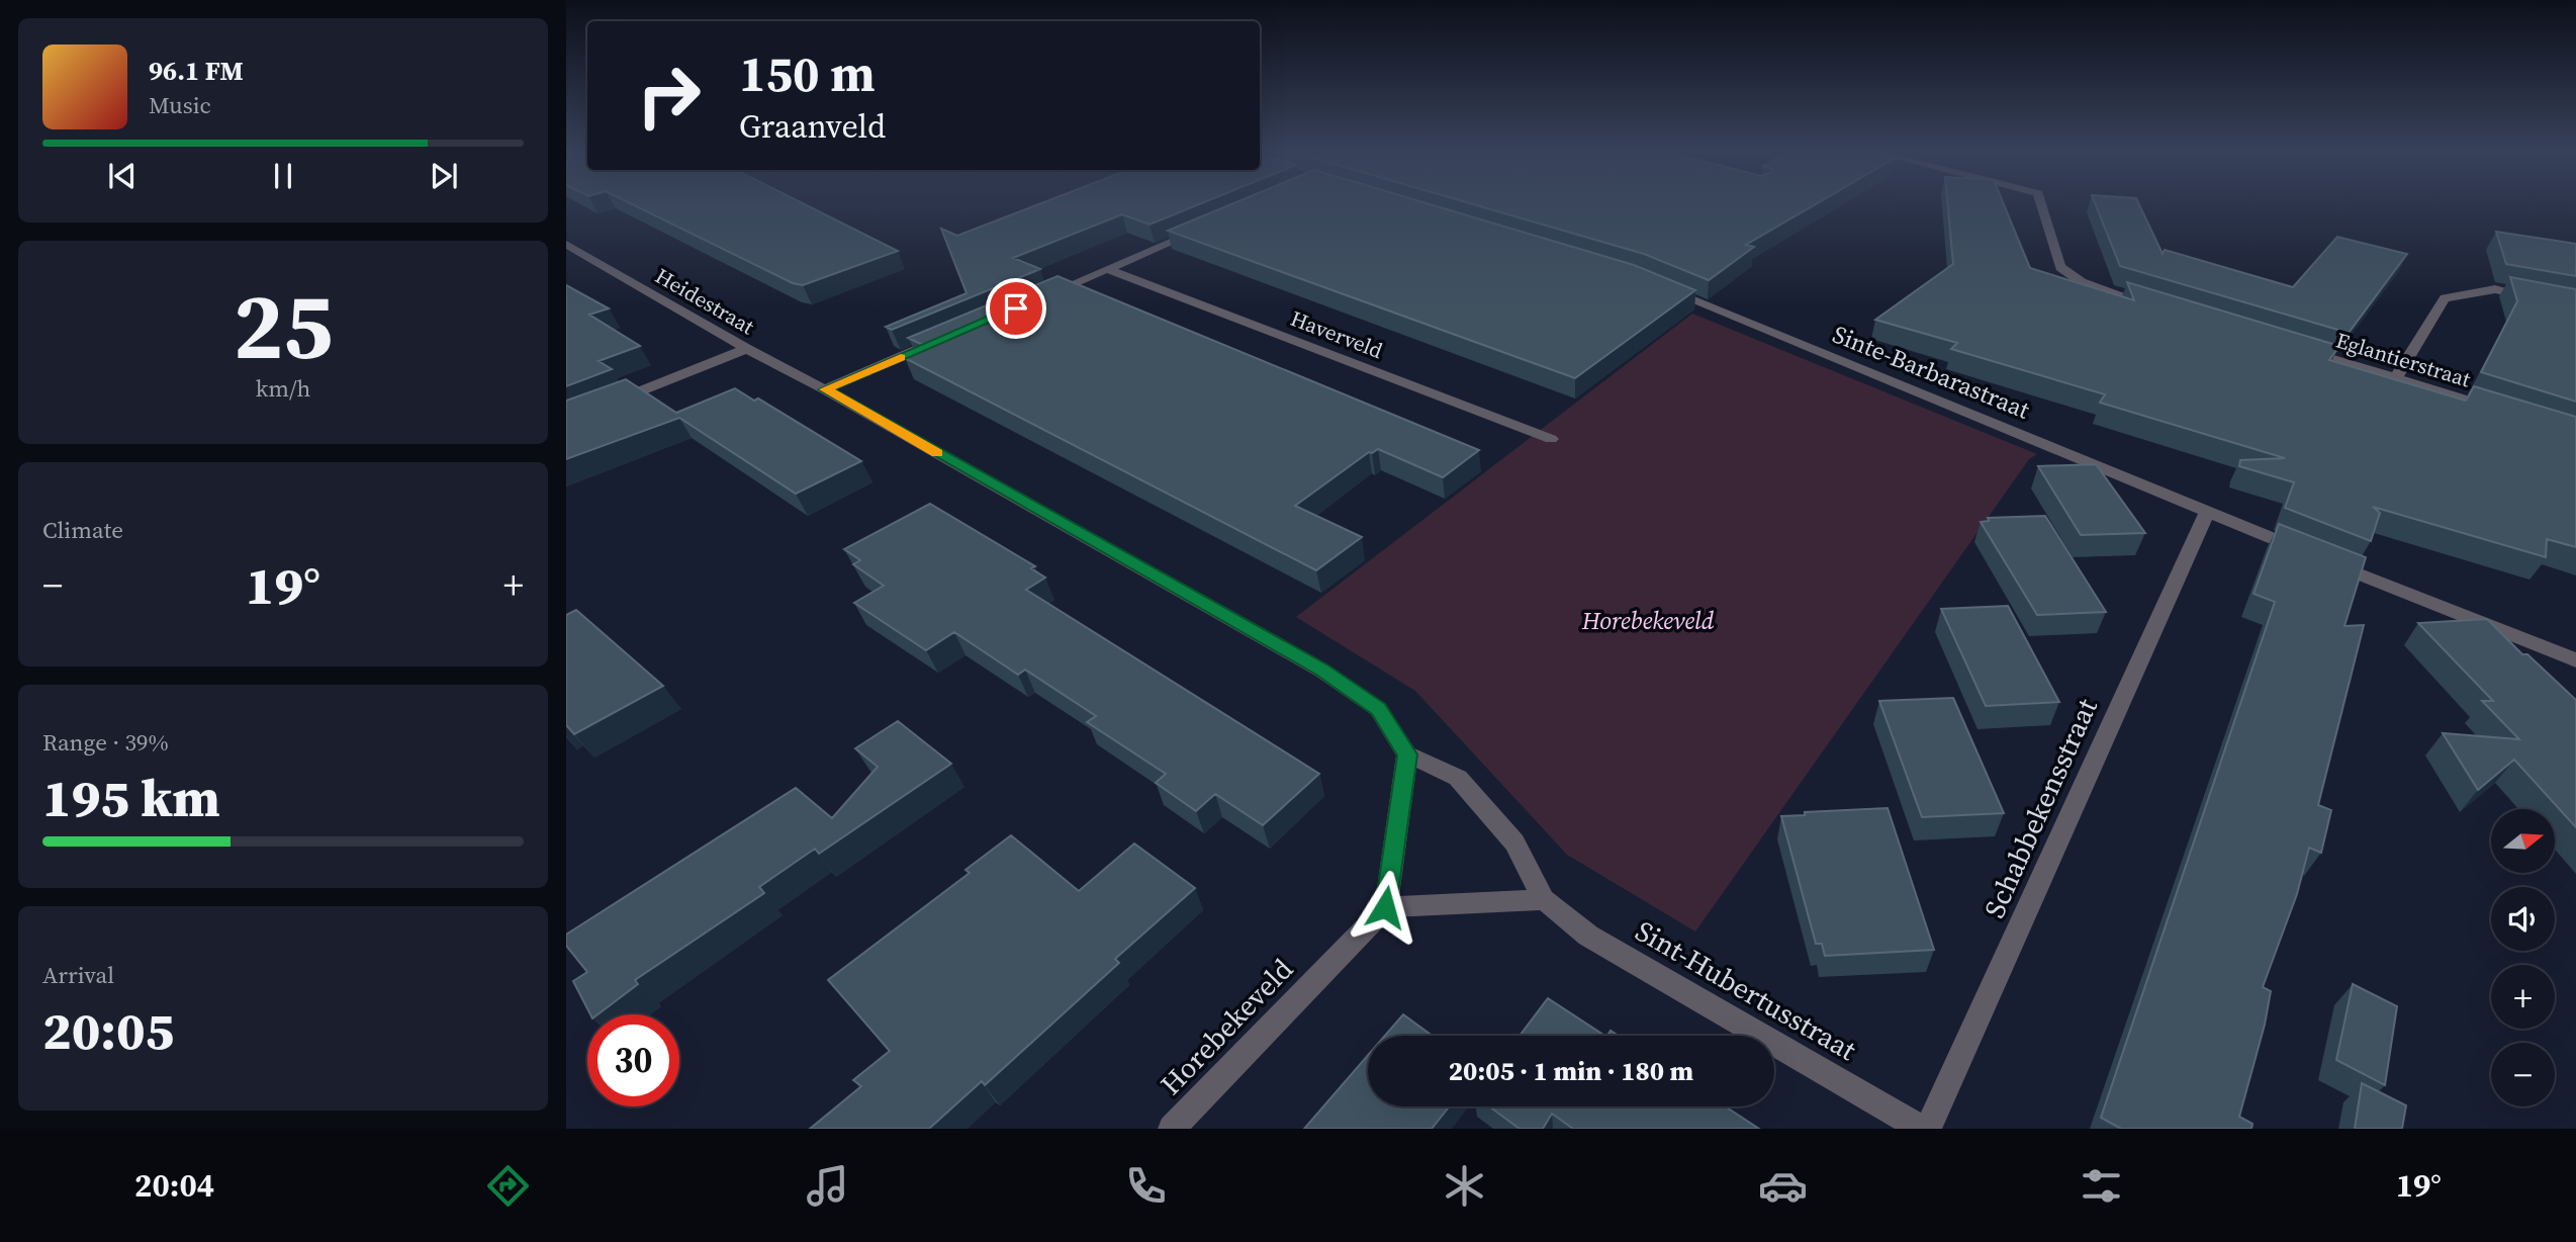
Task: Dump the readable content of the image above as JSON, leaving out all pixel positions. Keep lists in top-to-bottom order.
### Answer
{
  "streets": {
    "street": [
      "Heidestraat",
      "Haverveld",
      "Eglantierstraat",
      "Sinte-Barbarastraat",
      "Schabbekensstraat",
      "Sint-Hubertusstraat",
      "Horebekeveld"
    ]
  },
  "crossings": [
    ["Sinte-Barbarastraat", "Schabbekensstraat"]
  ],
  "parks": ["Horebekeveld"],
  "north": "right",
  "page": {
    "turn": ["150 m", "Graanveld"],
    "song": ["96.1 FM", "Music"],
    "tile": [
      ["25", "km/h"],
      "Climate",
      ["Range · 39%", "195 km"],
      ["Arrival", "20:05"]
    ],
    "heat": ["−", "19°", "+"],
    "map_buttons": ["+", "−"],
    "limit": "30",
    "trip": "20:05 · 1 min · 180 m",
    "tabs": ["20:04", "19°"]
  }
}
